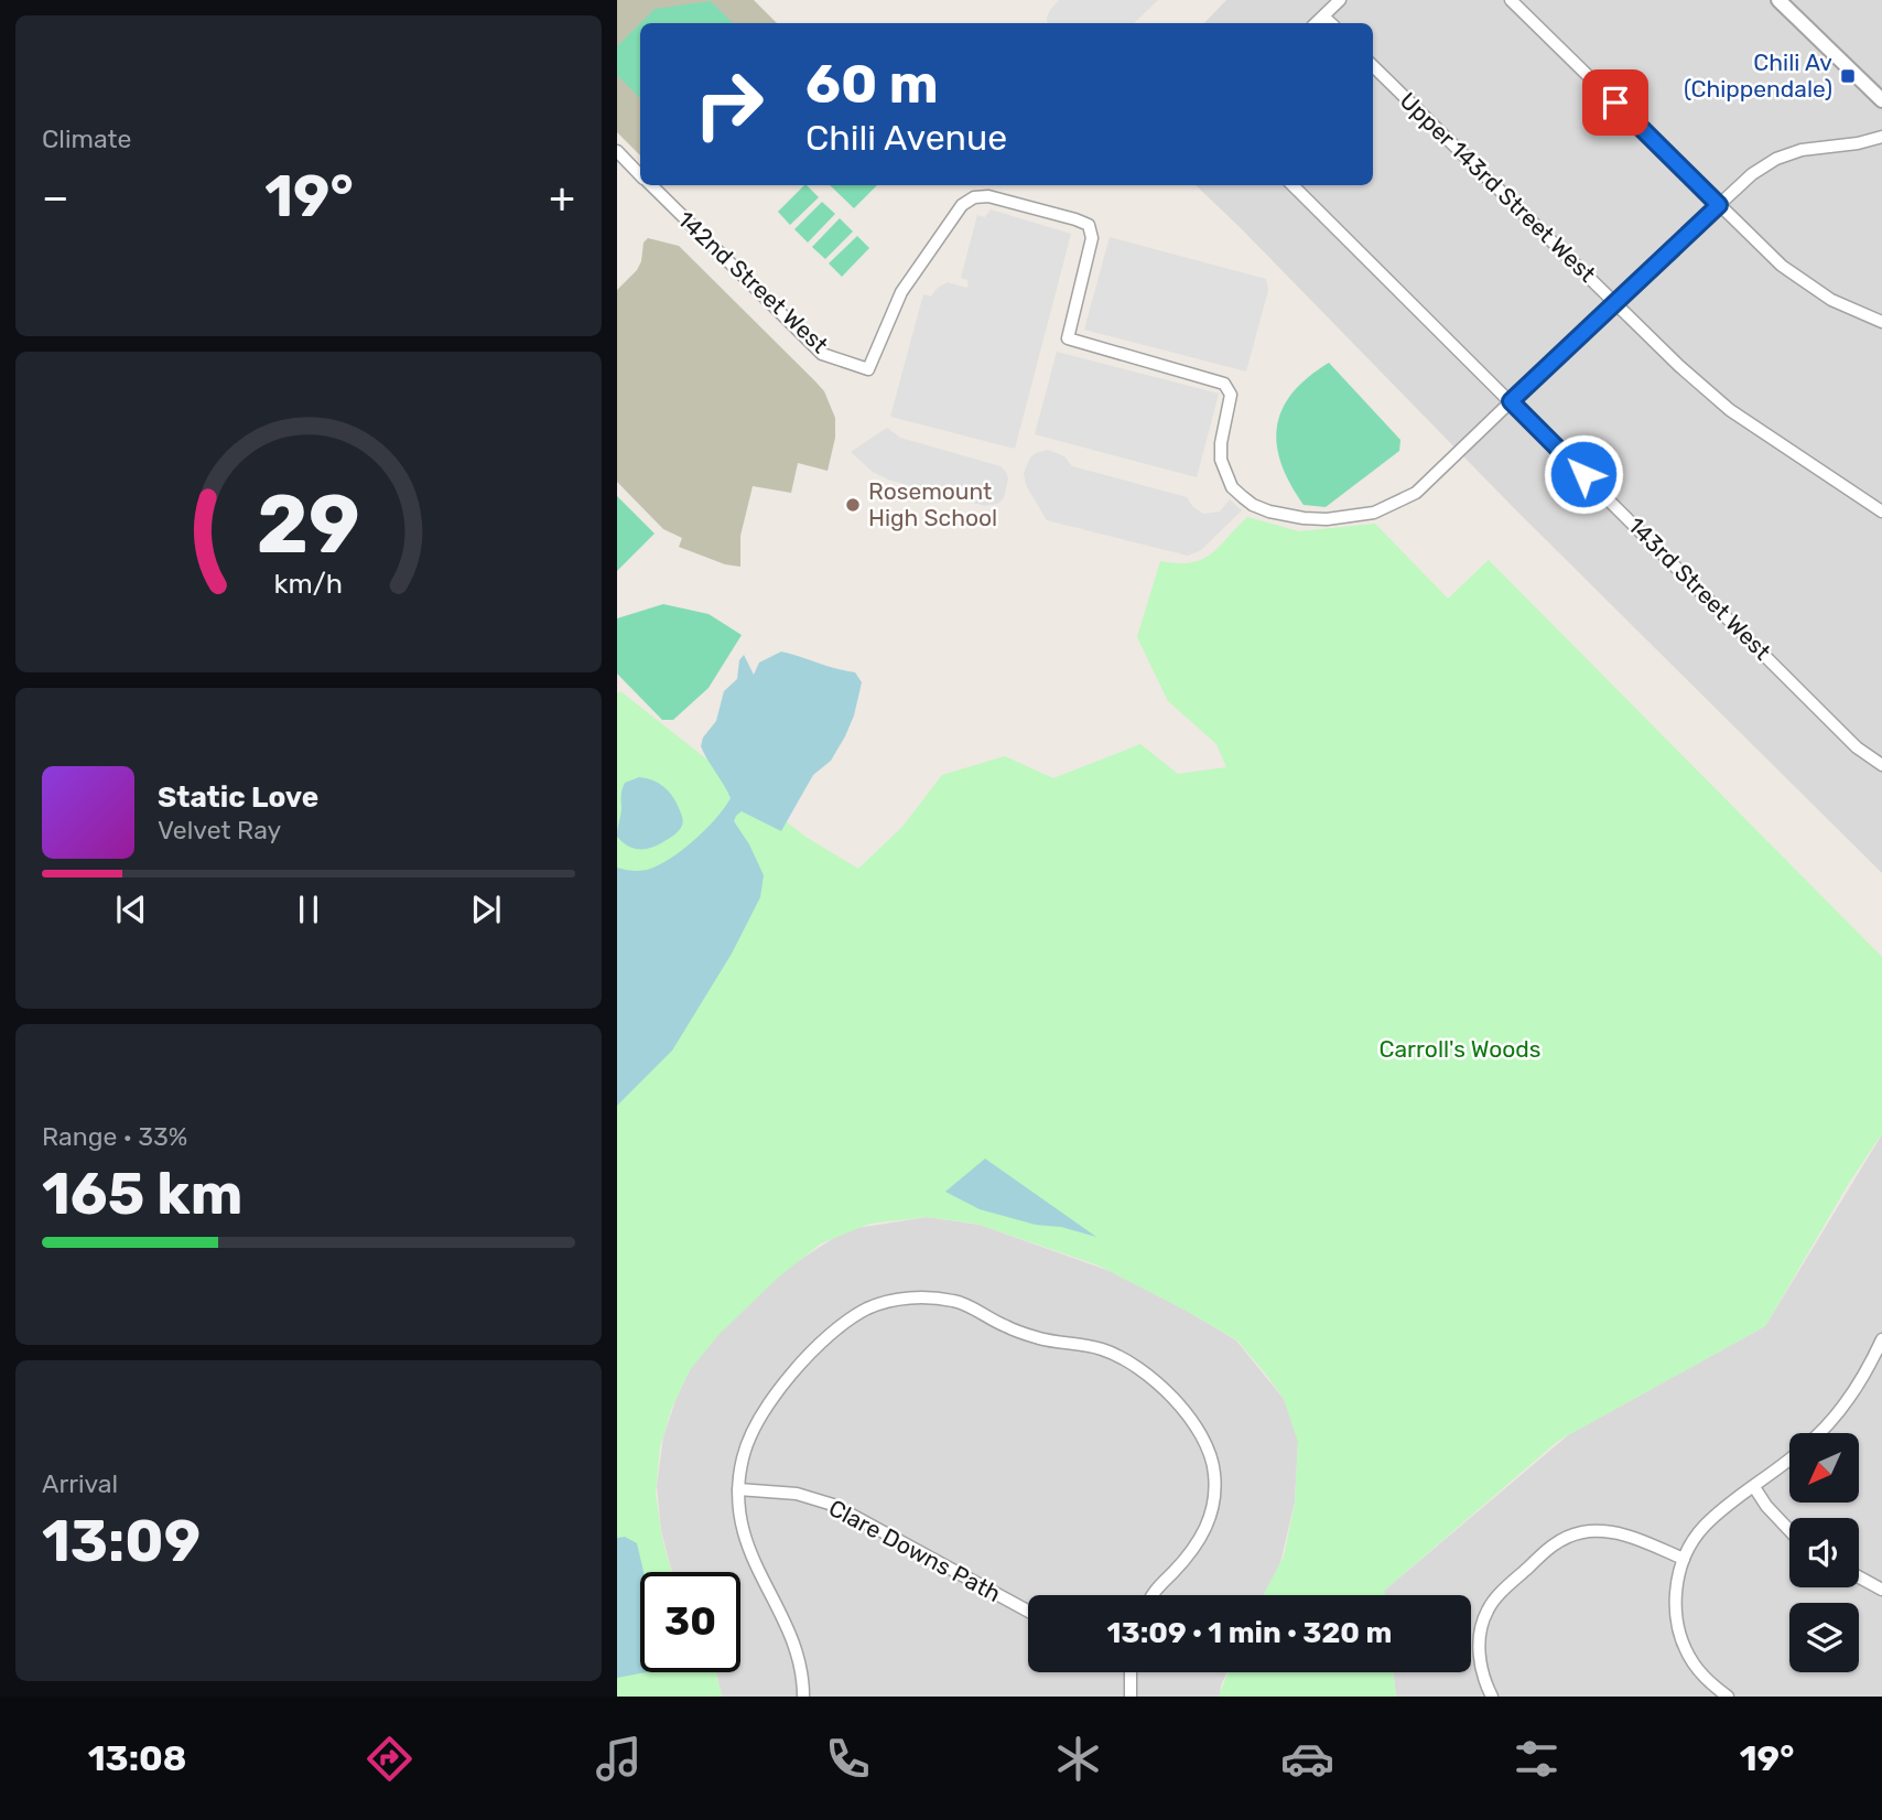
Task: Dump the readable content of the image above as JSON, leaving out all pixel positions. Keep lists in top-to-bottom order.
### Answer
{
  "streets": {
    "street": [
      "Upper 143rd Street West",
      "142nd Street West",
      "143rd Street West",
      "Clare Downs Path"
    ]
  },
  "crossings": [
    ["142nd Street West", "143rd Street West"]
  ],
  "parks": ["Carroll's Woods"],
  "places": {
    "transit": ["Chili Av (Chippendale)"],
    "other": ["Rosemount High School"]
  },
  "north": "bottom left",
  "page": {
    "tile": [
      "Climate",
      ["Range · 33%", "165 km"],
      ["Arrival", "13:09"]
    ],
    "turn": ["60 m", "Chili Avenue"],
    "heat": ["−", "19°", "+"],
    "song": ["Static Love", "Velvet Ray"],
    "limit": "30",
    "trip": "13:09 · 1 min · 320 m",
    "tabs": ["13:08", "19°"],
    "gauge": ["29", "km/h"]
  }
}
